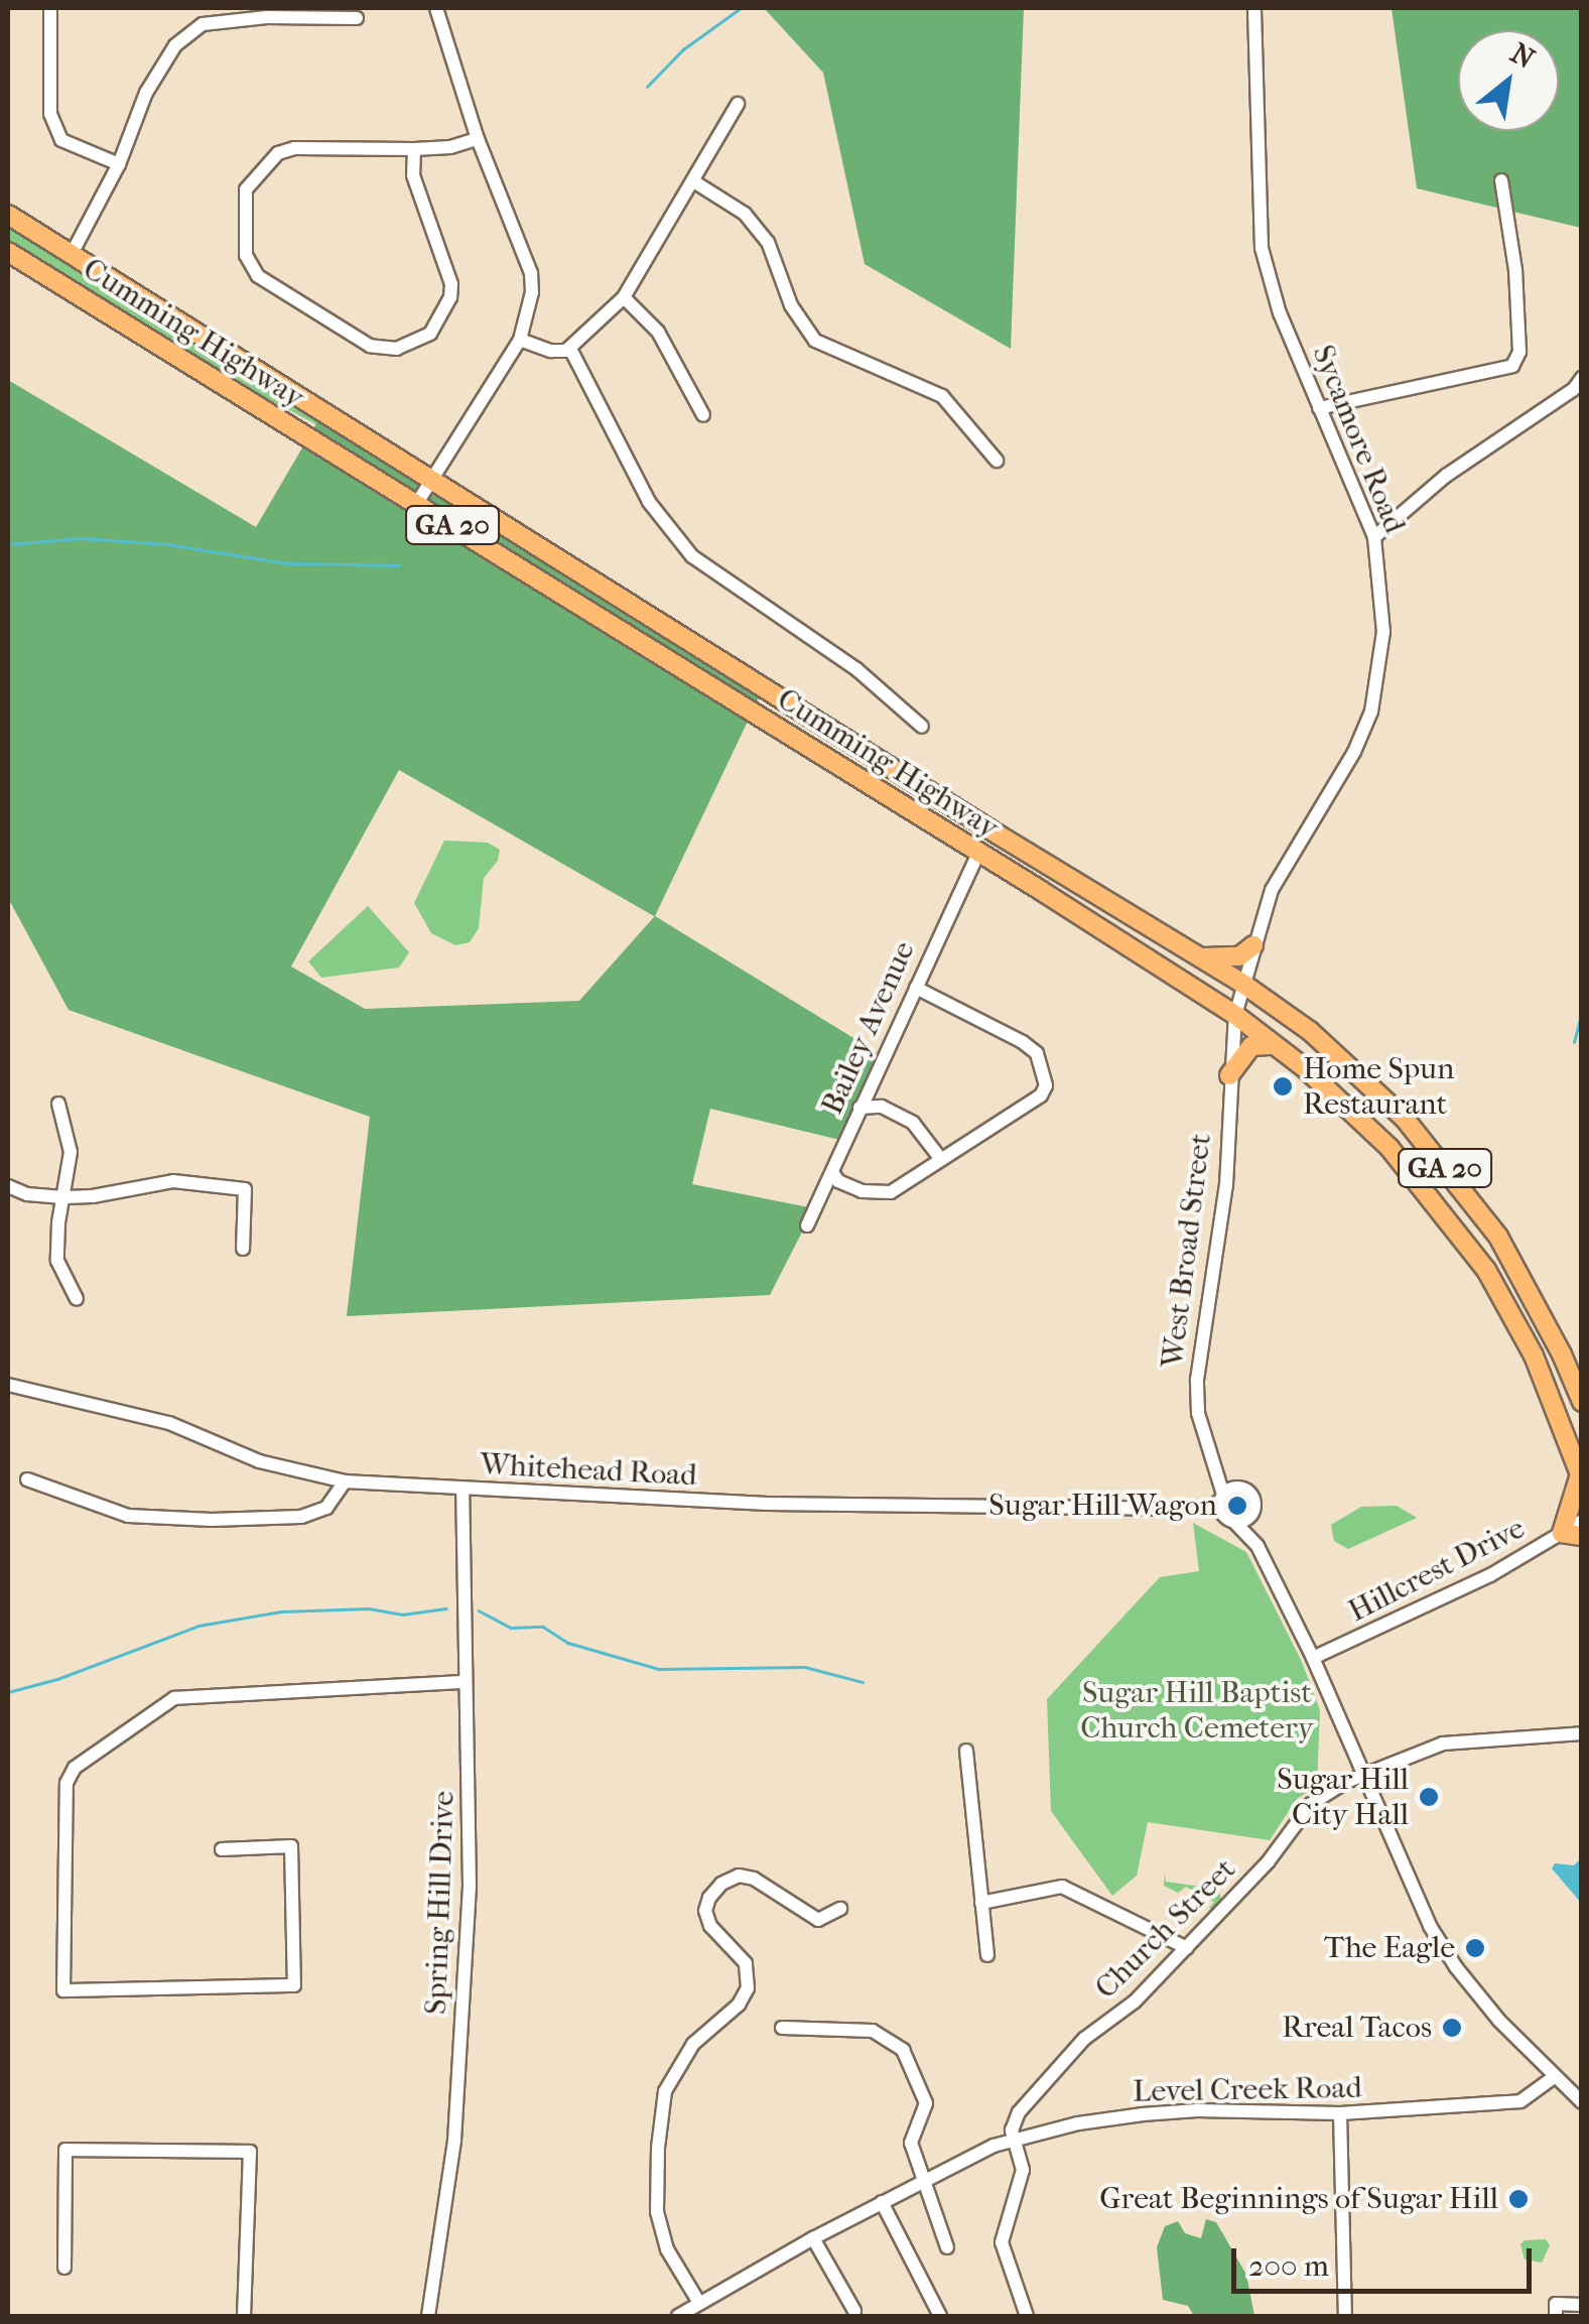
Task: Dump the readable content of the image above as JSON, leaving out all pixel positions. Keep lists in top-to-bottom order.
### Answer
{
  "streets": {
    "highway": ["Cumming Highway", "GA 20"],
    "street": [
      "Sycamore Road",
      "Bailey Avenue",
      "West Broad Street",
      "Whitehead Road",
      "Hillcrest Drive",
      "Spring Hill Drive",
      "Church Street",
      "Level Creek Road"
    ]
  },
  "crossings": [
    ["Cumming Highway", "Sycamore Road"],
    ["Cumming Highway", "Bailey Avenue"],
    ["Cumming Highway", "West Broad Street"],
    ["Sycamore Road", "West Broad Street"],
    ["West Broad Street", "Whitehead Road"],
    ["Whitehead Road", "Spring Hill Drive"],
    ["Church Street", "Level Creek Road"]
  ],
  "parks": ["Sugar Hill Baptist Church Cemetery"],
  "places": [
    "Home Spun Restaurant",
    "Sugar Hill Wagon",
    "Sugar Hill City Hall",
    "The Eagle",
    "Rreal Tacos",
    "Great Beginnings of Sugar Hill"
  ],
  "scale_bar": "200 m",
  "north": "top right"
}
